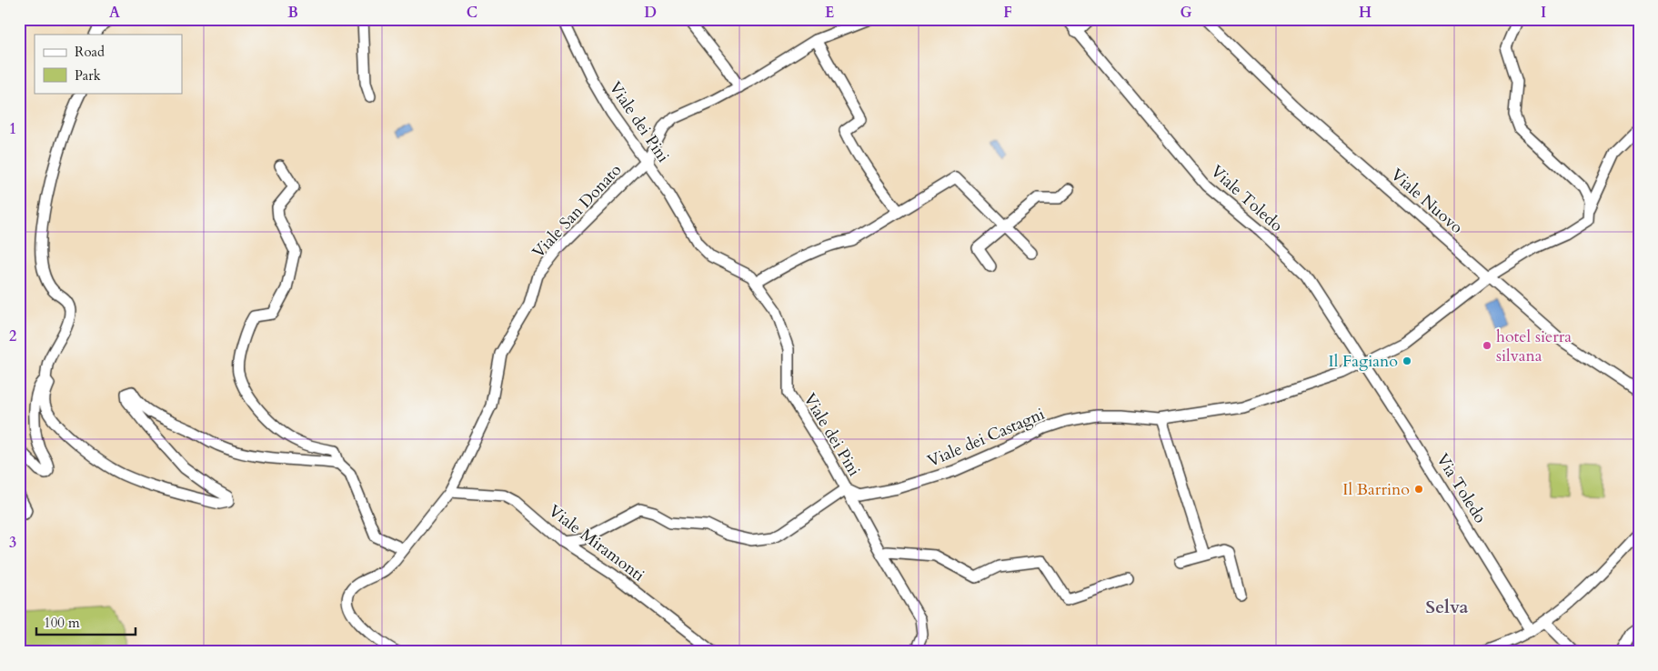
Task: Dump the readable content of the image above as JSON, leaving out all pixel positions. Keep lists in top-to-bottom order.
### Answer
{
  "streets": {
    "street": [
      "Viale dei Pini",
      "Viale Toledo",
      "Viale Nuovo",
      "Viale San Donato",
      "Viale dei Castagni",
      "Via Toledo",
      "Viale Miramonti"
    ]
  },
  "crossings": [
    ["Viale dei Pini", "Viale San Donato"],
    ["Viale dei Pini", "Viale dei Castagni"],
    ["Viale Toledo", "Viale dei Castagni"],
    ["Viale Toledo", "Via Toledo"],
    ["Viale Nuovo", "Viale dei Castagni"],
    ["Viale San Donato", "Viale Miramonti"],
    ["Viale dei Castagni", "Via Toledo"]
  ],
  "districts": ["Selva"],
  "places": ["hotel sierra silvana", "Il Fagiano", "Il Barrino"],
  "legend": ["Road", "Park"],
  "scale_bar": "100 m",
  "grid": {
    "columns": [
      "A",
      "B",
      "C",
      "D",
      "E",
      "F",
      "G",
      "H",
      "I"
    ],
    "rows": ["1", "2", "3"]
  }
}
